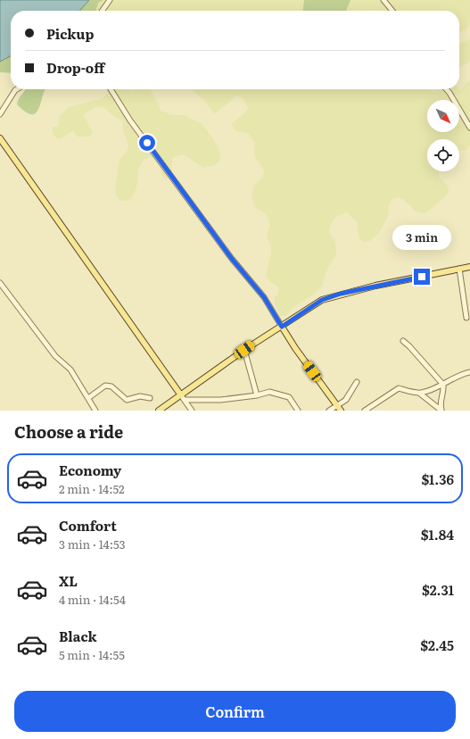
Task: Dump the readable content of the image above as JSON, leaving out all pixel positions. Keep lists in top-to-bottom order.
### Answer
{
  "north": "bottom right",
  "page": {
    "banner": ["Pickup", "Drop-off"],
    "bubble": "3 min",
    "heading": "Choose a ride",
    "list": [
      {
        "name": "Economy",
        "note": "2 min · 14:52",
        "value": "$1.36"
      },
      {
        "name": "Comfort",
        "note": "3 min · 14:53",
        "value": "$1.84"
      },
      {
        "name": "XL",
        "note": "4 min · 14:54",
        "value": "$2.31"
      },
      {
        "name": "Black",
        "note": "5 min · 14:55",
        "value": "$2.45"
      }
    ],
    "buttons": "Confirm"
  }
}
